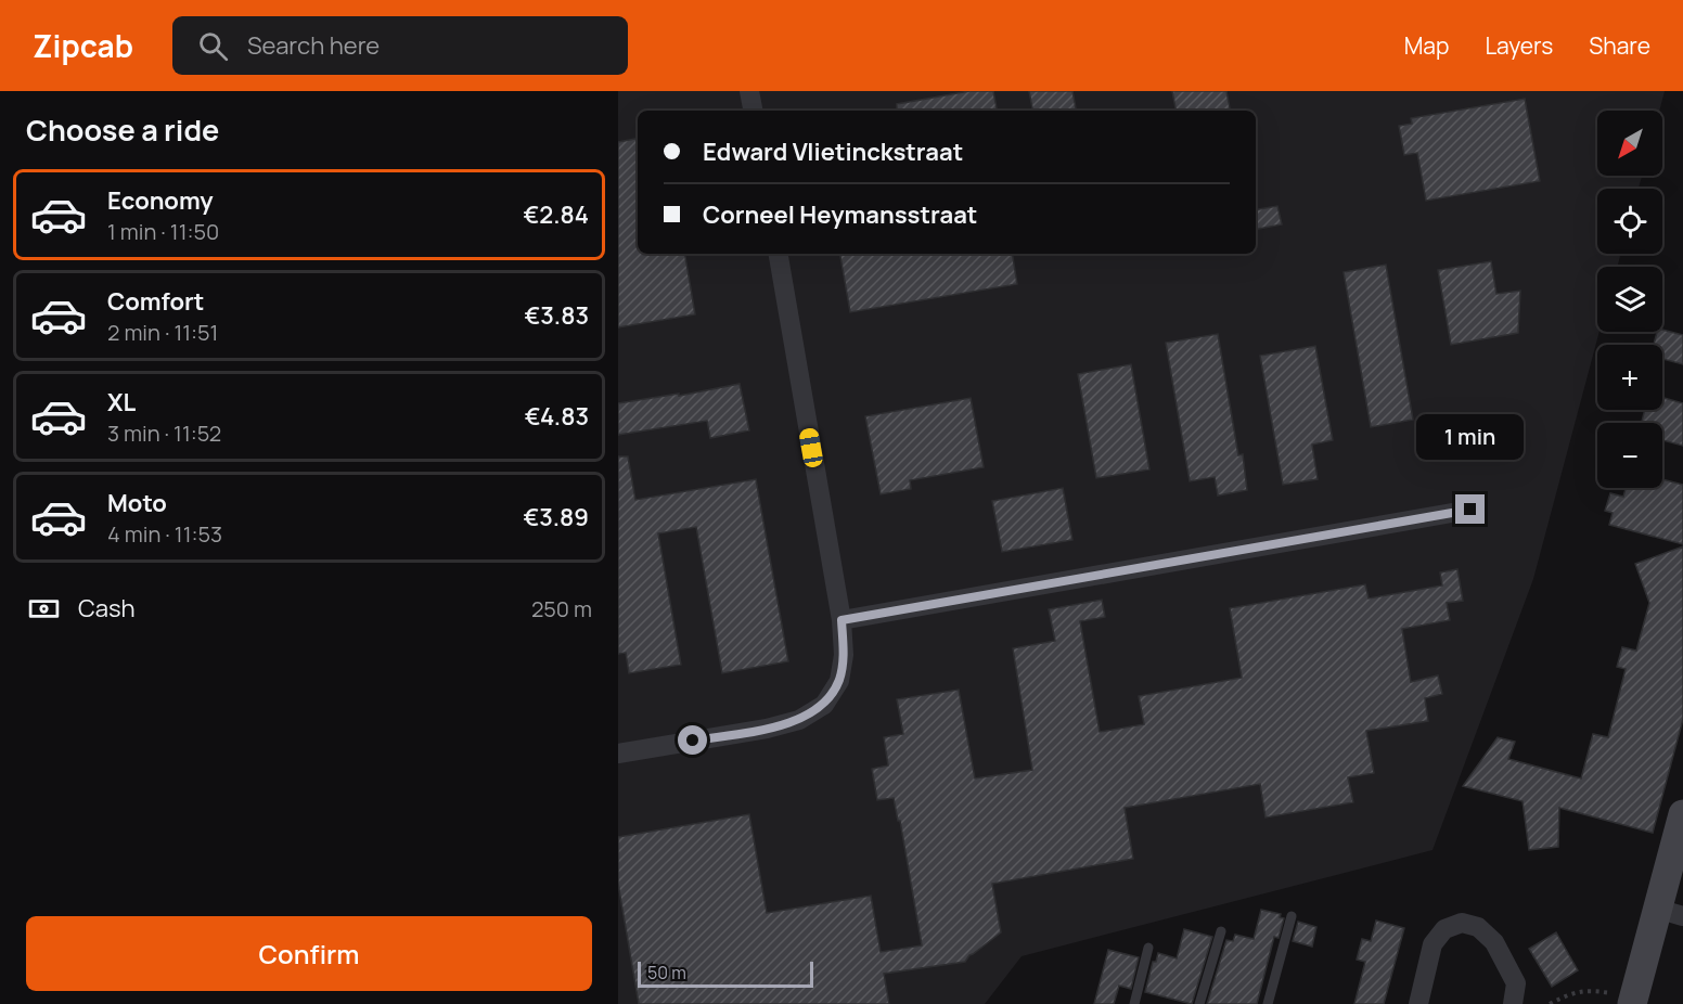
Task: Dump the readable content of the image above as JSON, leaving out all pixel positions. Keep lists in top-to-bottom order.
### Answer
{
  "scale_bar": "50 m",
  "north": "bottom left",
  "page": {
    "header": "Zipcab",
    "search": "Search here",
    "nav": ["Map", "Layers", "Share"],
    "heading": "Choose a ride",
    "map_buttons": ["+", "−"],
    "banner": ["Edward Vlietinckstraat", "Corneel Heymansstraat"],
    "list": [
      {
        "name": "Economy",
        "note": "1 min · 11:50",
        "value": "€2.84"
      },
      {
        "name": "Comfort",
        "note": "2 min · 11:51",
        "value": "€3.83"
      },
      {
        "name": "XL",
        "note": "3 min · 11:52",
        "value": "€4.83"
      },
      {
        "name": "Moto",
        "note": "4 min · 11:53",
        "value": "€3.89"
      }
    ],
    "bubble": "1 min",
    "pay": ["Cash", "250 m"],
    "buttons": "Confirm",
    "scale": "50 m"
  }
}
